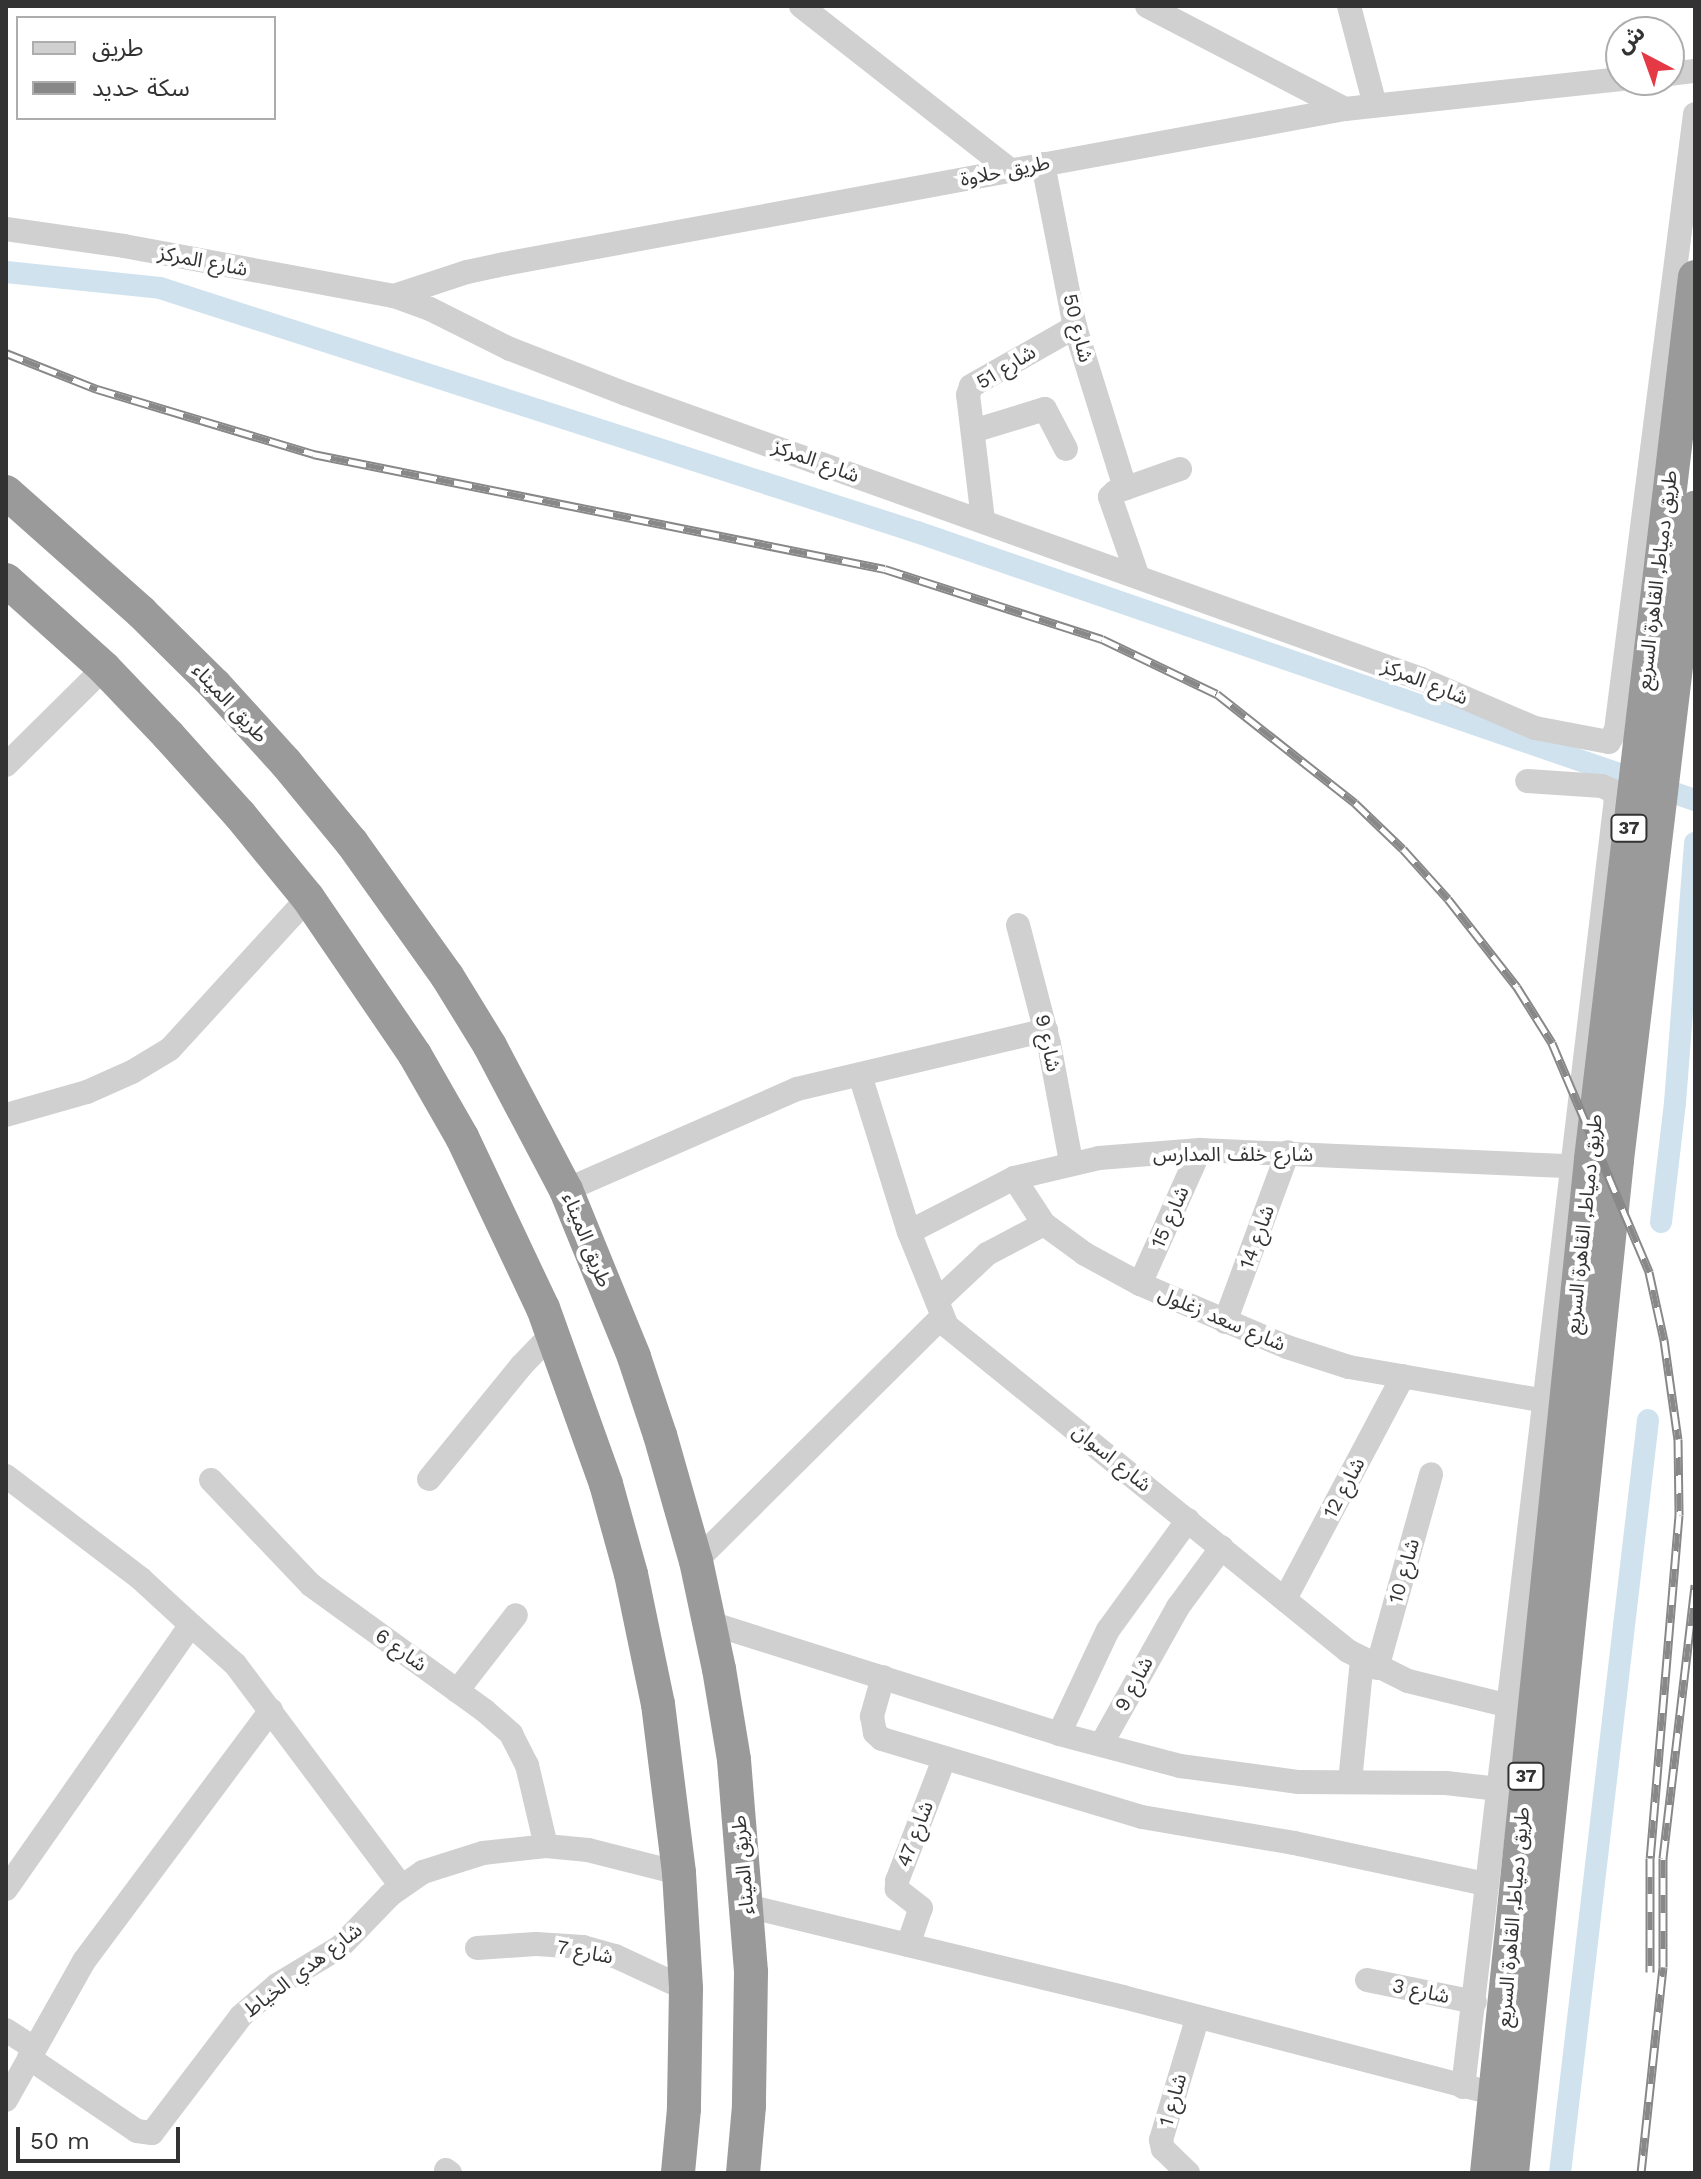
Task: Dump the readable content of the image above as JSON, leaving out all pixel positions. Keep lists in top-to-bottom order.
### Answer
{
  "streets": {
    "highway": ["طريق دمياط, القاهرة السريع", "طريق الميناء", "37"],
    "street": [
      "طريق حلاوة",
      "شارع المركز",
      "شارع 50",
      "شارع 51",
      "شارع 9",
      "شارع خلف المدارس",
      "شارع 15",
      "شارع 14",
      "شارع سعد زغلول",
      "شارع اسوان",
      "شارع 12",
      "شارع 10",
      "شارع 6",
      "شارع 47",
      "شارع 7",
      "شارع هدي الخياط",
      "شارع 3",
      "شارع 1"
    ]
  },
  "crossings": [
    ["طريق حلاوة", "شارع المركز"],
    ["طريق حلاوة", "شارع 50"],
    ["شارع المركز", "شارع 51"],
    ["شارع 50", "شارع 51"],
    ["طريق دمياط, القاهرة السريع", "شارع سعد زغلول"],
    ["شارع 9", "شارع خلف المدارس"],
    ["شارع 9", "شارع اسوان"],
    ["شارع خلف المدارس", "شارع 15"],
    ["شارع خلف المدارس", "شارع 14"],
    ["شارع خلف المدارس", "شارع اسوان"],
    ["شارع 15", "شارع سعد زغلول"],
    ["شارع 14", "شارع سعد زغلول"],
    ["شارع سعد زغلول", "شارع 12"],
    ["شارع اسوان", "شارع 12"],
    ["شارع اسوان", "شارع 10"],
    ["شارع 6", "شارع هدي الخياط"]
  ],
  "legend": ["طريق", "سكة حديد"],
  "scale_bar": "50 m",
  "north": "top left"
}
